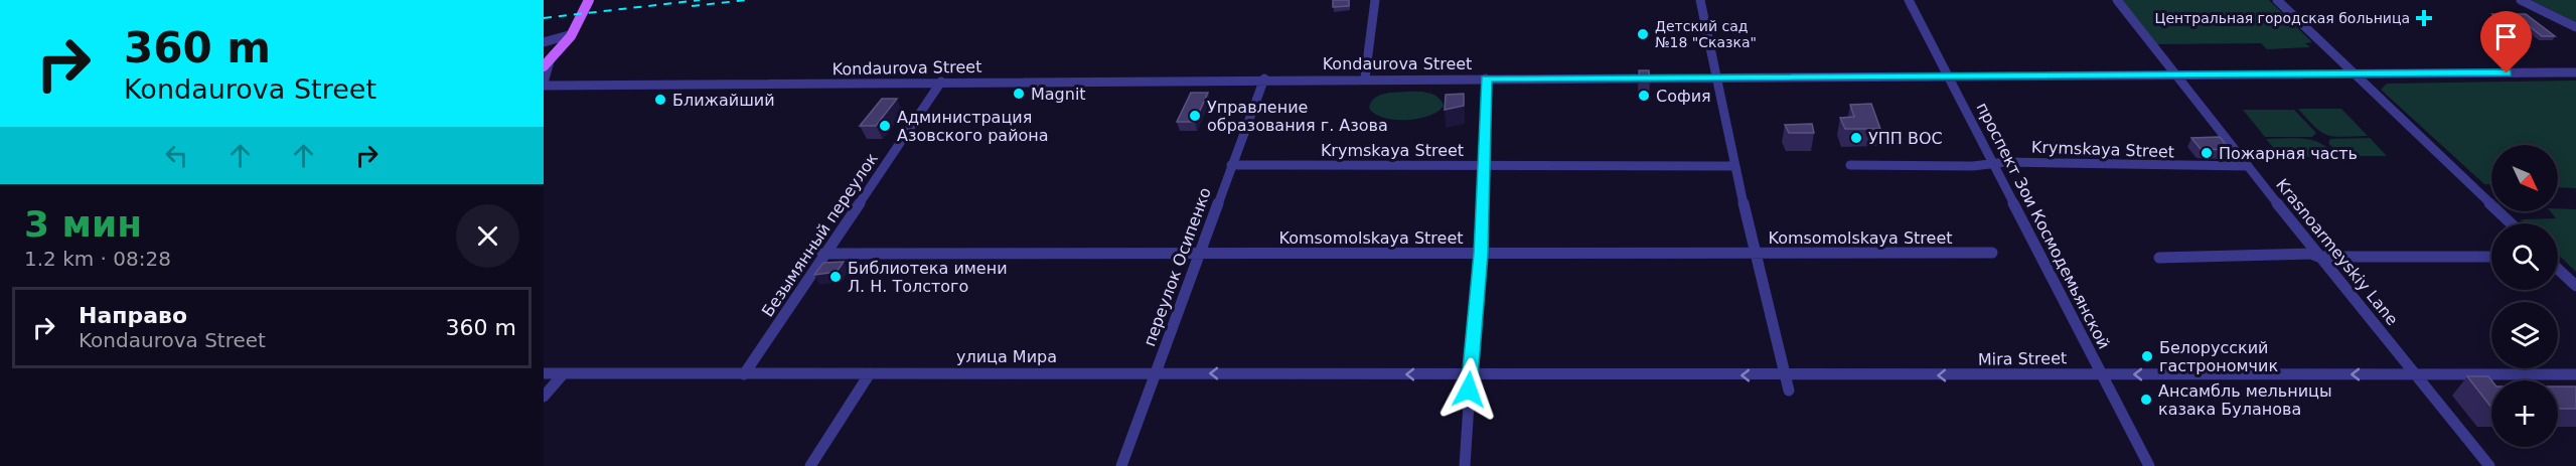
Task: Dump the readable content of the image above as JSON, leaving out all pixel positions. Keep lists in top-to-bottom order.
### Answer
{
  "streets": {
    "street": [
      "Kondaurova Street",
      "Krymskaya Street",
      "проспект Зои Космодемьянской",
      "Безымянный переулок",
      "Komsomolskaya Street",
      "Krasnoarmeyskiy Lane",
      "переулок Осипенко",
      "улица Мира",
      "Mira Street"
    ]
  },
  "crossings": [
    ["Kondaurova Street", "проспект Зои Космодемьянской"],
    ["Kondaurova Street", "Безымянный переулок"],
    ["Kondaurova Street", "Krasnoarmeyskiy Lane"],
    ["Kondaurova Street", "переулок Осипенко"],
    ["Krymskaya Street", "проспект Зои Космодемьянской"],
    ["Krymskaya Street", "Krasnoarmeyskiy Lane"],
    ["Krymskaya Street", "переулок Осипенко"],
    ["проспект Зои Космодемьянской", "Mira Street"],
    ["Безымянный переулок", "Komsomolskaya Street"],
    ["Безымянный переулок", "улица Мира"],
    ["Komsomolskaya Street", "переулок Осипенко"],
    ["Krasnoarmeyskiy Lane", "Mira Street"],
    ["переулок Осипенко", "улица Мира"],
    ["улица Мира", "Mira Street"]
  ],
  "one_way": ["Mira Street"],
  "places": {
    "health": ["Центральная городская больница"],
    "other": [
      "Детский сад №18 \"Сказка\"",
      "Magnit",
      "София",
      "Ближайший",
      "Управление образования г. Азова",
      "Администрация Азовского района",
      "УПП ВОС",
      "Пожарная часть",
      "Библиотека имени Л. Н. Толстого",
      "Белорусский гастрономчик",
      "Ансамбль мельницы казака Буланова"
    ]
  },
  "north": "bottom right",
  "page": {
    "turn": ["360 m", "Kondaurova Street"],
    "map_buttons": "+",
    "heading": ["3 мин", "1.2 km · 08:28"],
    "list": [
      {
        "name": "Направо",
        "note": "Kondaurova Street",
        "value": "360 m"
      }
    ]
  }
}
